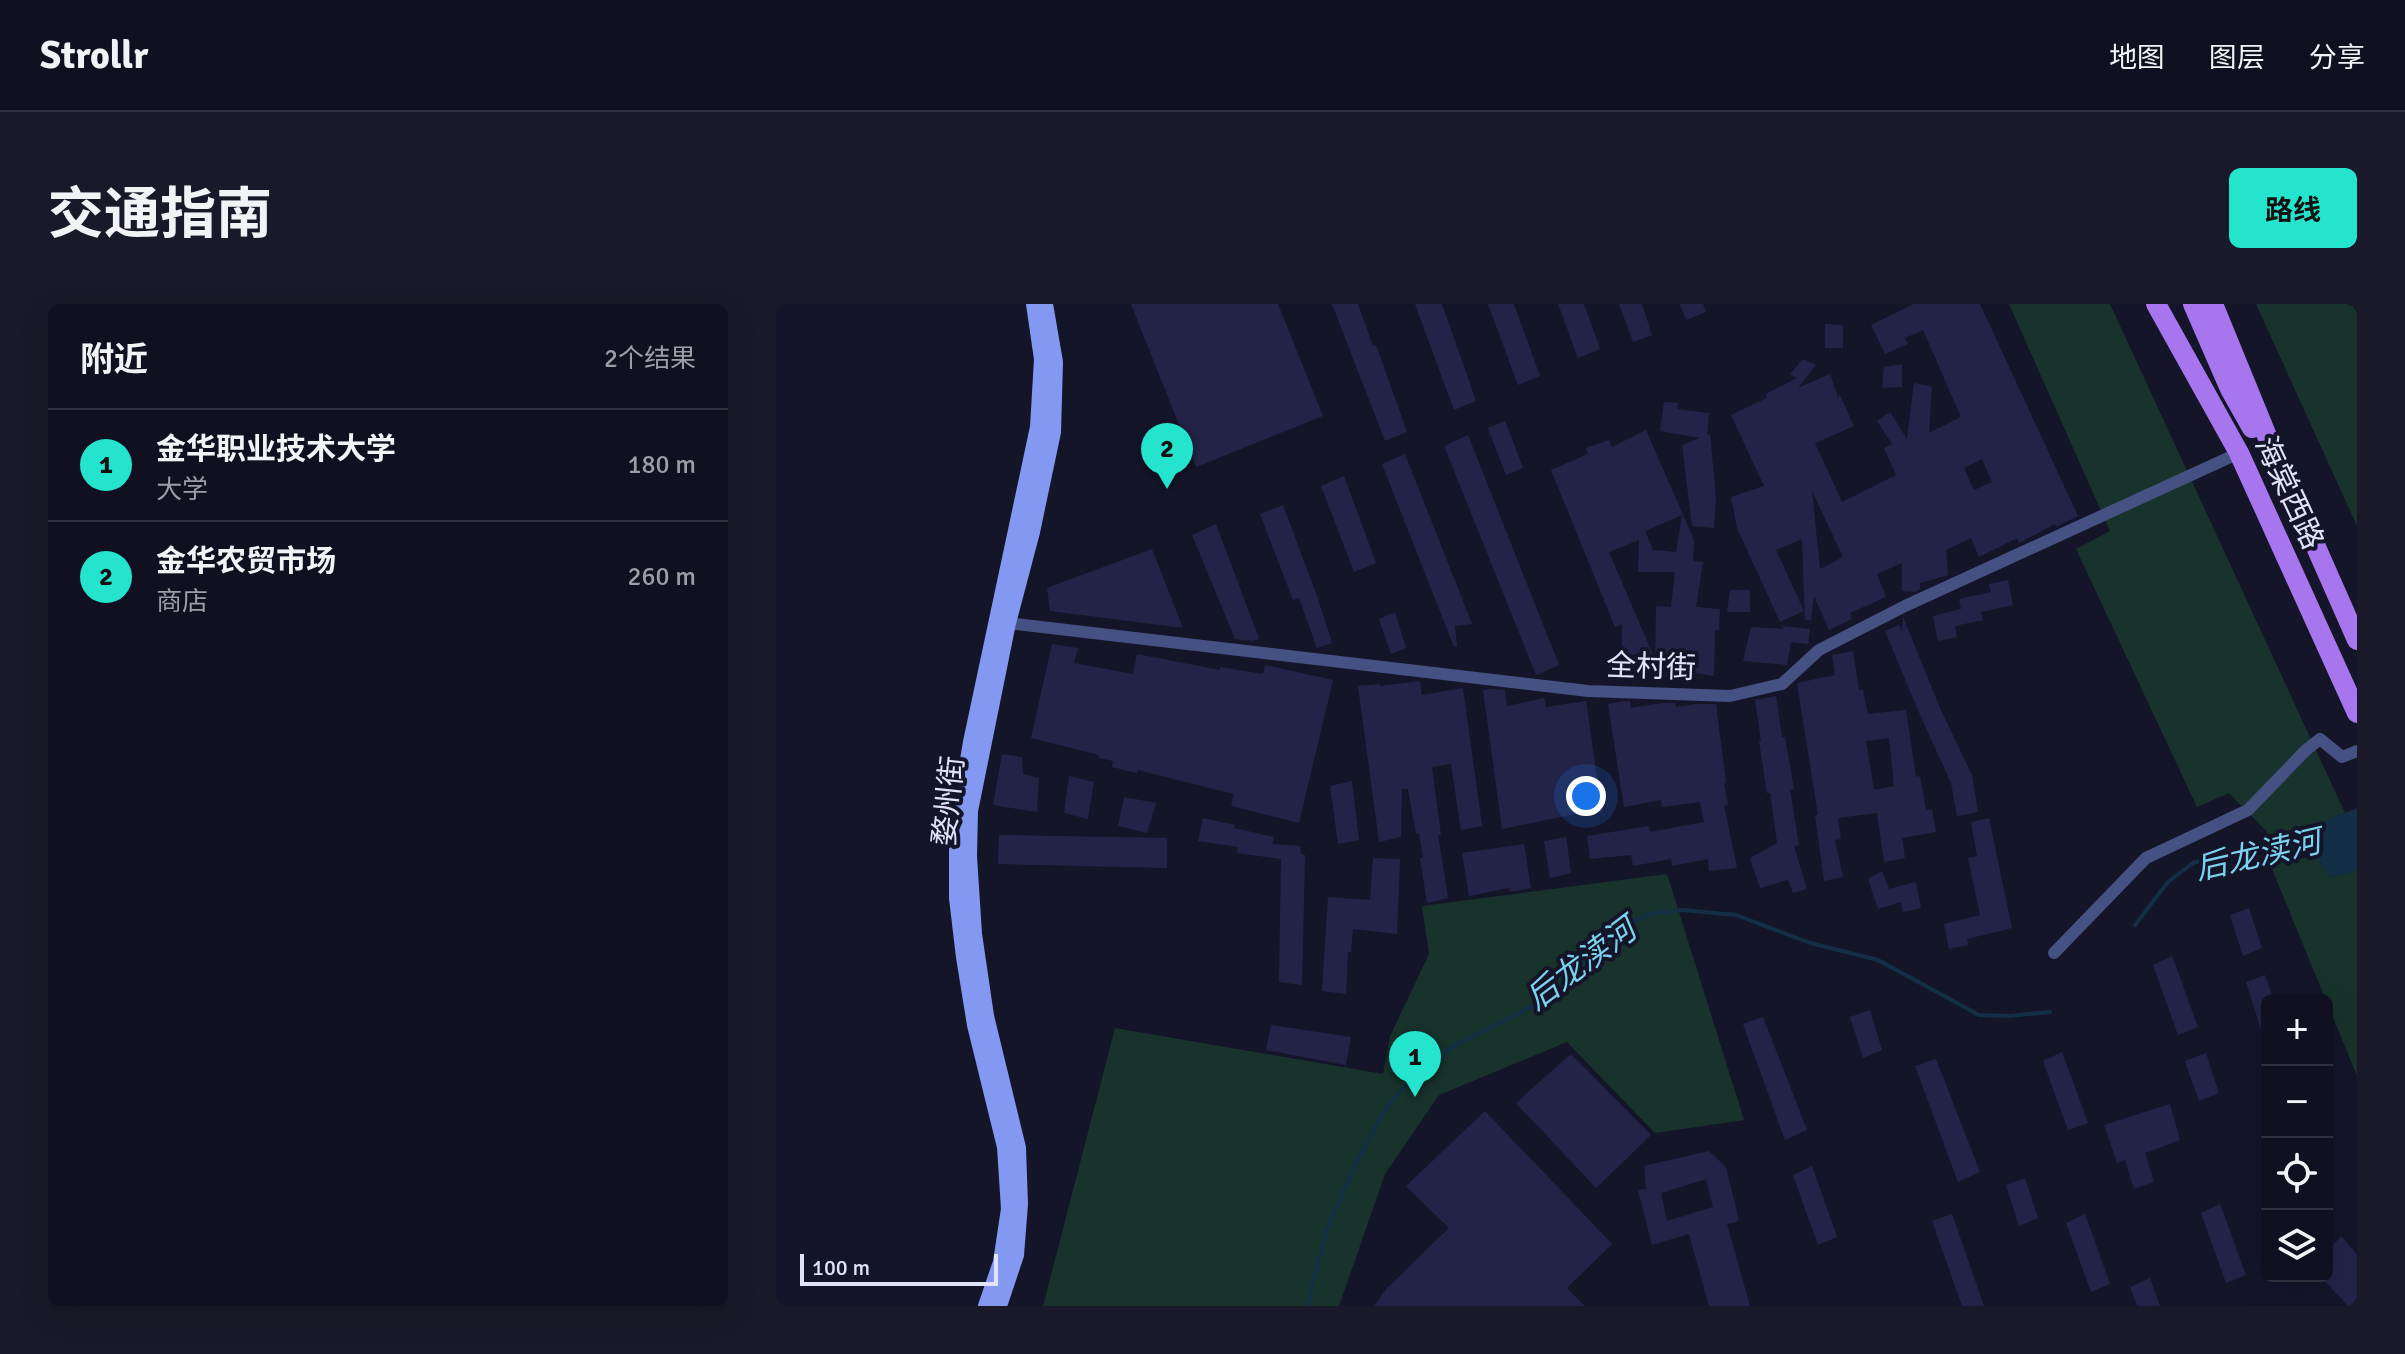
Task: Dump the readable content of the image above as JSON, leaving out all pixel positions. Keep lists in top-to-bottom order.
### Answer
{
  "streets": {
    "main road": ["海棠西路", "婺州街"],
    "street": ["全村街"]
  },
  "crossings": [
    ["海棠西路", "全村街"],
    ["全村街", "婺州街"]
  ],
  "water": ["后龙渎河"],
  "scale_bar": "100 m",
  "page": {
    "header": "Strollr",
    "nav": ["地图", "图层", "分享"],
    "title": "交通指南",
    "buttons": "路线",
    "heading": ["附近", "2个结果"],
    "list": [
      {
        "mark": "1",
        "name": "金华职业技术大学",
        "note": "大学",
        "value": "180 m"
      },
      {
        "mark": "2",
        "name": "金华农贸市场",
        "note": "商店",
        "value": "260 m"
      }
    ],
    "pins": ["2", "1"],
    "map_buttons": ["+", "−"],
    "scale": "100 m"
  }
}
